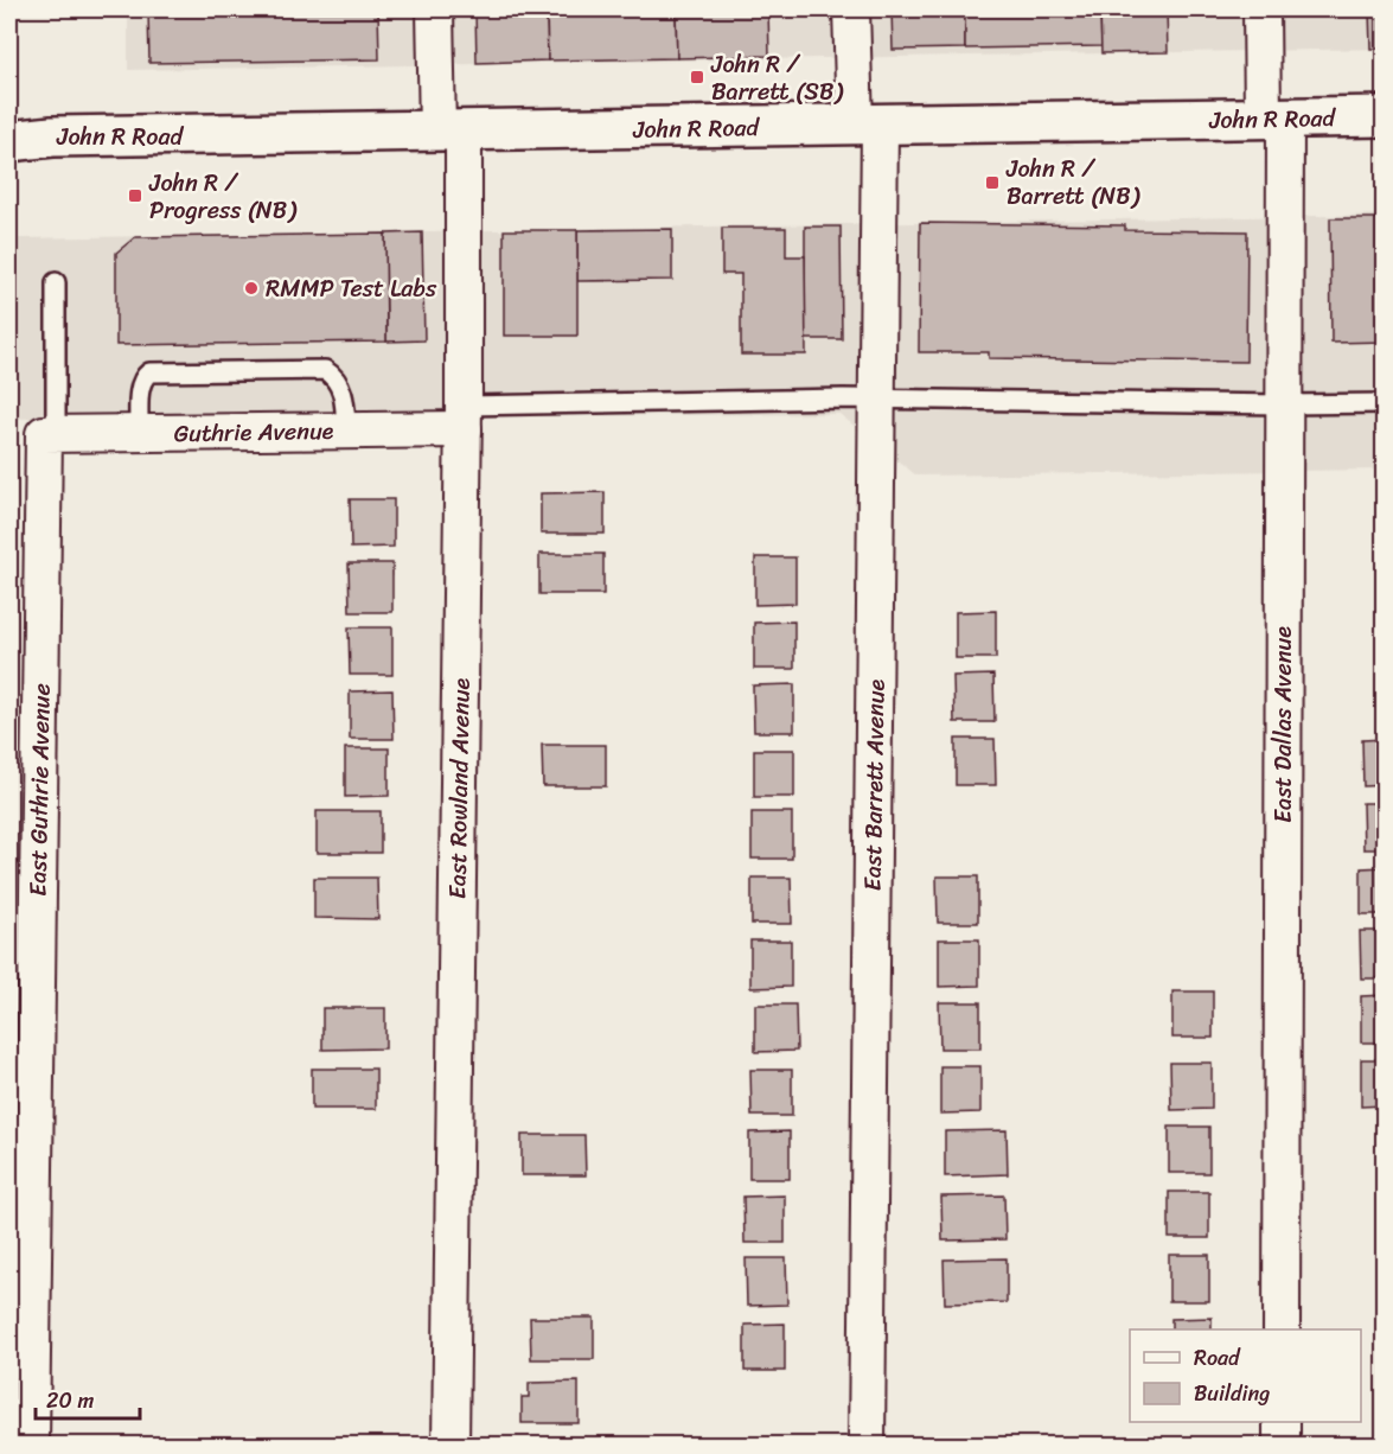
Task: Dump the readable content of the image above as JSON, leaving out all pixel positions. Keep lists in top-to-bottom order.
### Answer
{
  "streets": {
    "main road": ["John R Road"],
    "street": [
      "Guthrie Avenue",
      "East Dallas Avenue",
      "East Barrett Avenue",
      "East Rowland Avenue",
      "East Guthrie Avenue"
    ]
  },
  "crossings": [
    ["John R Road", "East Dallas Avenue"],
    ["John R Road", "East Barrett Avenue"],
    ["John R Road", "East Rowland Avenue"],
    ["Guthrie Avenue", "East Rowland Avenue"],
    ["Guthrie Avenue", "East Guthrie Avenue"]
  ],
  "places": {
    "transit": ["John R / Barrett (SB)", "John R / Barrett (NB)", "John R / Progress (NB)"],
    "other": ["RMMP Test Labs"]
  },
  "legend": ["Road", "Building"],
  "scale_bar": "20 m"
}
